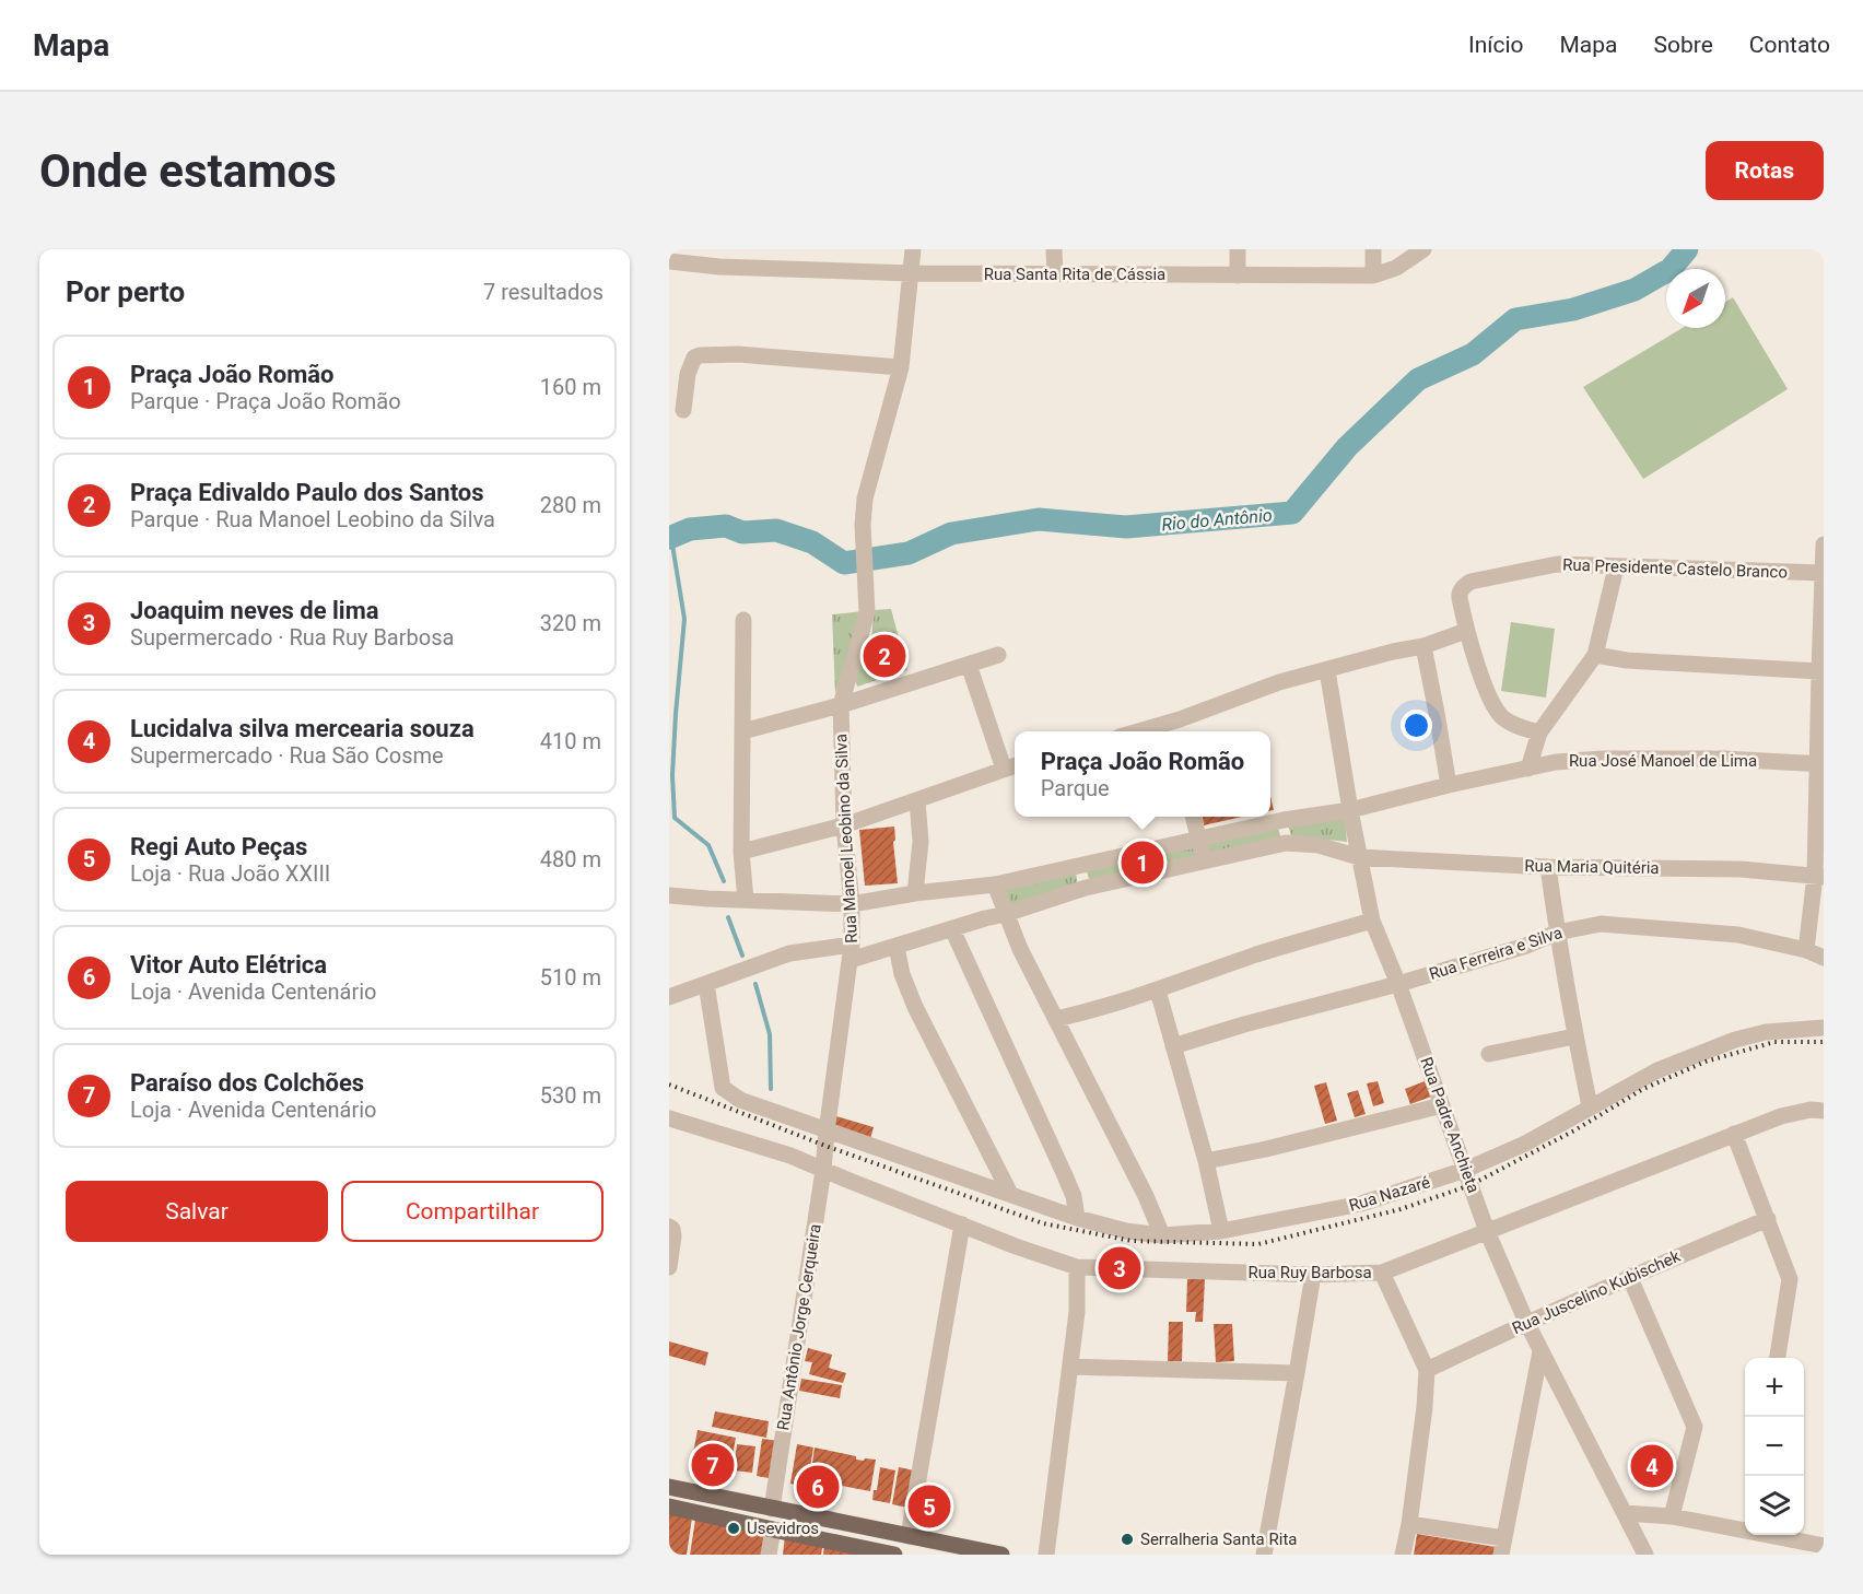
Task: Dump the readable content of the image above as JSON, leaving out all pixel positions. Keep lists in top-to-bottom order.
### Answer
{
  "streets": {
    "street": [
      "Rua Santa Rita de Cássia",
      "Rua Presidente Castelo Branco",
      "Rua José Manoel de Lima",
      "Rua Manoel Leobino da Silva",
      "Rua Maria Quitéria",
      "Rua Ferreira e Silva",
      "Rua Padre Anchieta",
      "Rua Nazaré",
      "Rua Ruy Barbosa",
      "Rua Juscelino Kubischek",
      "Rua Antônio Jorge Cerqueira"
    ]
  },
  "crossings": [
    ["Rua Santa Rita de Cássia", "Rua Manoel Leobino da Silva"],
    ["Rua José Manoel de Lima", "Rua Manoel Leobino da Silva"],
    ["Rua José Manoel de Lima", "Rua Padre Anchieta"],
    ["Rua Manoel Leobino da Silva", "Rua Maria Quitéria"],
    ["Rua Manoel Leobino da Silva", "Rua Nazaré"],
    ["Rua Manoel Leobino da Silva", "Rua Antônio Jorge Cerqueira"],
    ["Rua Maria Quitéria", "Rua Padre Anchieta"],
    ["Rua Maria Quitéria", "Rua Nazaré"],
    ["Rua Ferreira e Silva", "Rua Padre Anchieta"],
    ["Rua Padre Anchieta", "Rua Nazaré"],
    ["Rua Padre Anchieta", "Rua Ruy Barbosa"],
    ["Rua Padre Anchieta", "Rua Juscelino Kubischek"],
    ["Rua Nazaré", "Rua Antônio Jorge Cerqueira"],
    ["Rua Ruy Barbosa", "Rua Antônio Jorge Cerqueira"]
  ],
  "water": ["Rio do Antônio"],
  "places": ["Usevidros", "Serralheria Santa Rita"],
  "north": "bottom left",
  "page": {
    "header": "Mapa",
    "nav": [
      "Início",
      "Mapa",
      "Sobre",
      "Contato"
    ],
    "buttons": [
      "Rotas",
      ["Salvar", "Compartilhar"]
    ],
    "title": "Onde estamos",
    "heading": ["Por perto", "7 resultados"],
    "list": [
      {
        "mark": "1",
        "name": "Praça João Romão",
        "note": "Parque · Praça João Romão",
        "value": "160 m"
      },
      {
        "mark": "2",
        "name": "Praça Edivaldo Paulo dos Santos",
        "note": "Parque · Rua Manoel Leobino da Silva",
        "value": "280 m"
      },
      {
        "mark": "3",
        "name": "Joaquim neves de lima",
        "note": "Supermercado · Rua Ruy Barbosa",
        "value": "320 m"
      },
      {
        "mark": "4",
        "name": "Lucidalva silva mercearia souza",
        "note": "Supermercado · Rua São Cosme",
        "value": "410 m"
      },
      {
        "mark": "5",
        "name": "Regi Auto Peças",
        "note": "Loja · Rua João XXIII",
        "value": "480 m"
      },
      {
        "mark": "6",
        "name": "Vitor Auto Elétrica",
        "note": "Loja · Avenida Centenário",
        "value": "510 m"
      },
      {
        "mark": "7",
        "name": "Paraíso dos Colchões",
        "note": "Loja · Avenida Centenário",
        "value": "530 m"
      }
    ],
    "pins": [
      "2",
      "1",
      "3",
      "7",
      "4",
      "6",
      "5"
    ],
    "popup": ["Praça João Romão", "Parque"],
    "map_buttons": ["+", "−"]
  }
}
